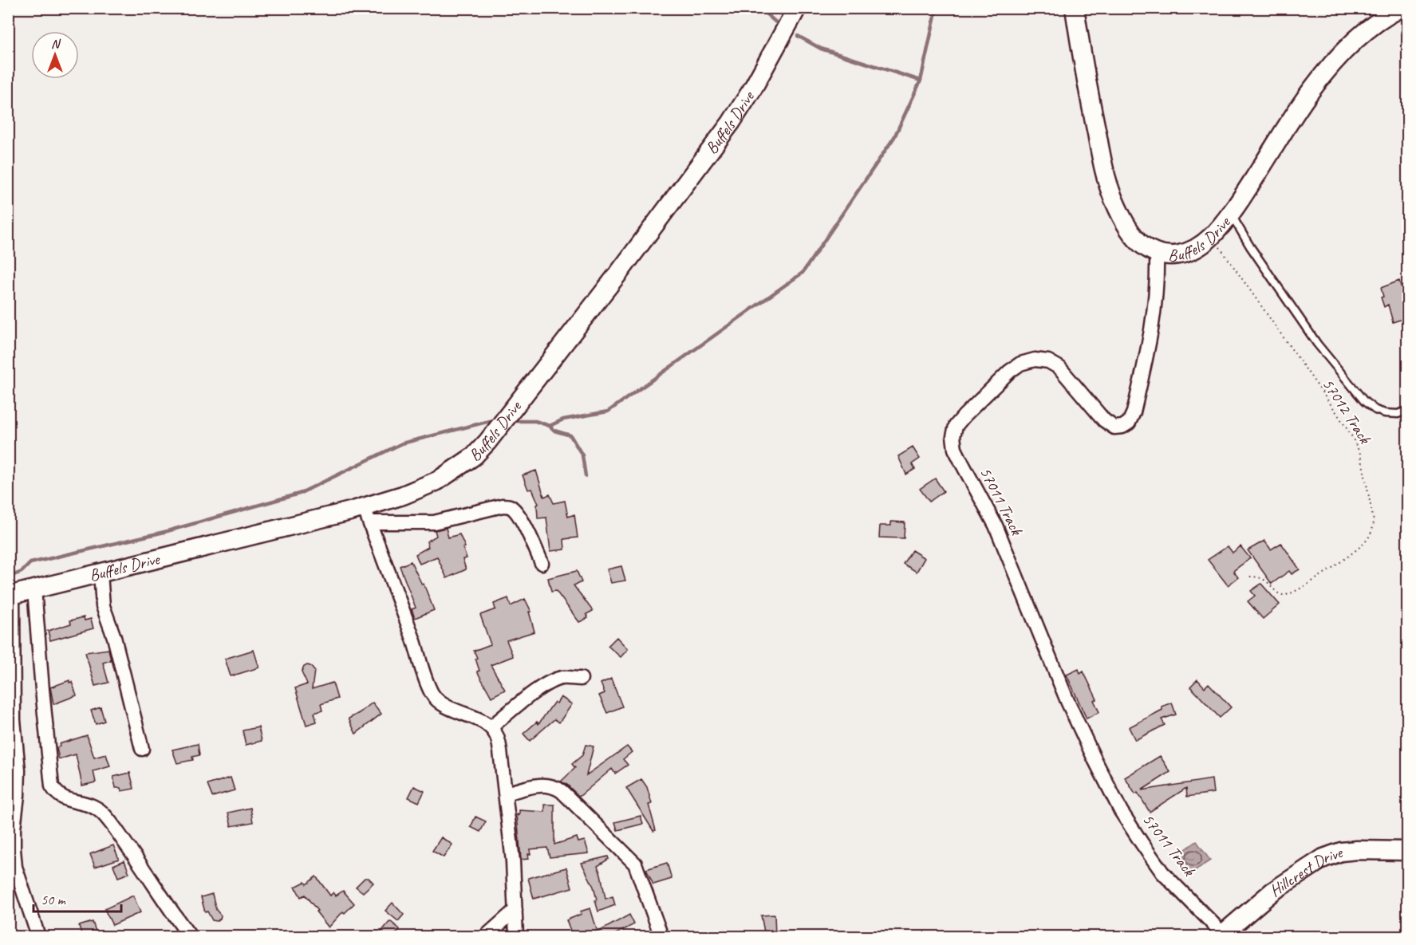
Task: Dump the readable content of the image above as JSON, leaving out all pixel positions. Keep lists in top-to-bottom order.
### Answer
{
  "streets": {
    "street": ["Buffels Drive", "57011 Track", "Hillcrest Drive"],
    "path": ["57012 Track"]
  },
  "crossings": [
    ["Buffels Drive", "57012 Track"],
    ["Buffels Drive", "57011 Track"],
    ["57011 Track", "Hillcrest Drive"]
  ],
  "scale_bar": "50 m",
  "north": "top"
}
